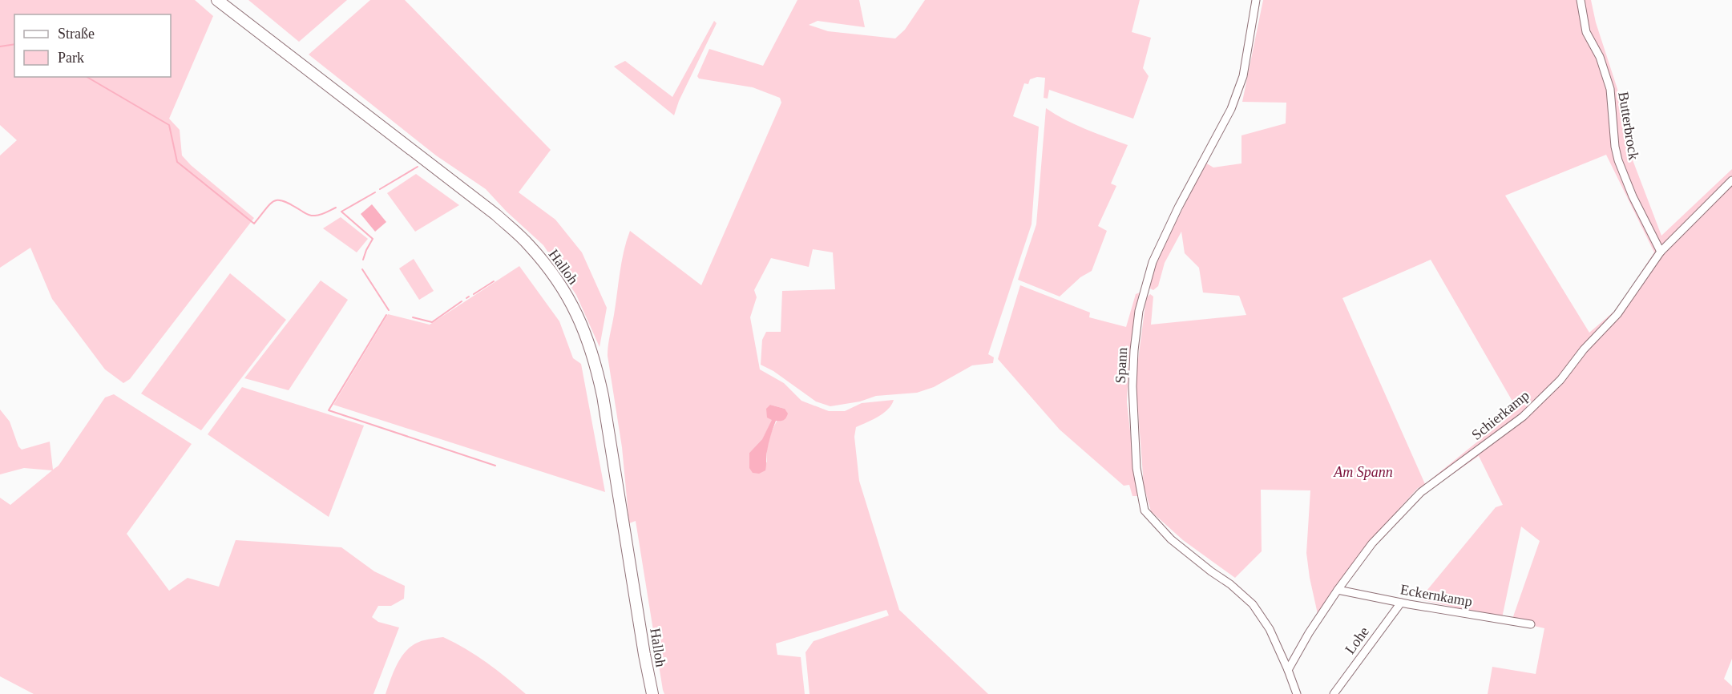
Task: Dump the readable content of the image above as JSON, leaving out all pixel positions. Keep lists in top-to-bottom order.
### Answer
{
  "streets": {
    "main road": ["Halloh"],
    "street": [
      "Butterbrock",
      "Spann",
      "Schierkamp",
      "Eckernkamp",
      "Lohe"
    ]
  },
  "crossings": [
    ["Butterbrock", "Schierkamp"],
    ["Spann", "Schierkamp"],
    ["Schierkamp", "Eckernkamp"],
    ["Eckernkamp", "Lohe"]
  ],
  "parks": ["Am Spann"],
  "legend": ["Straße", "Park"]
}
